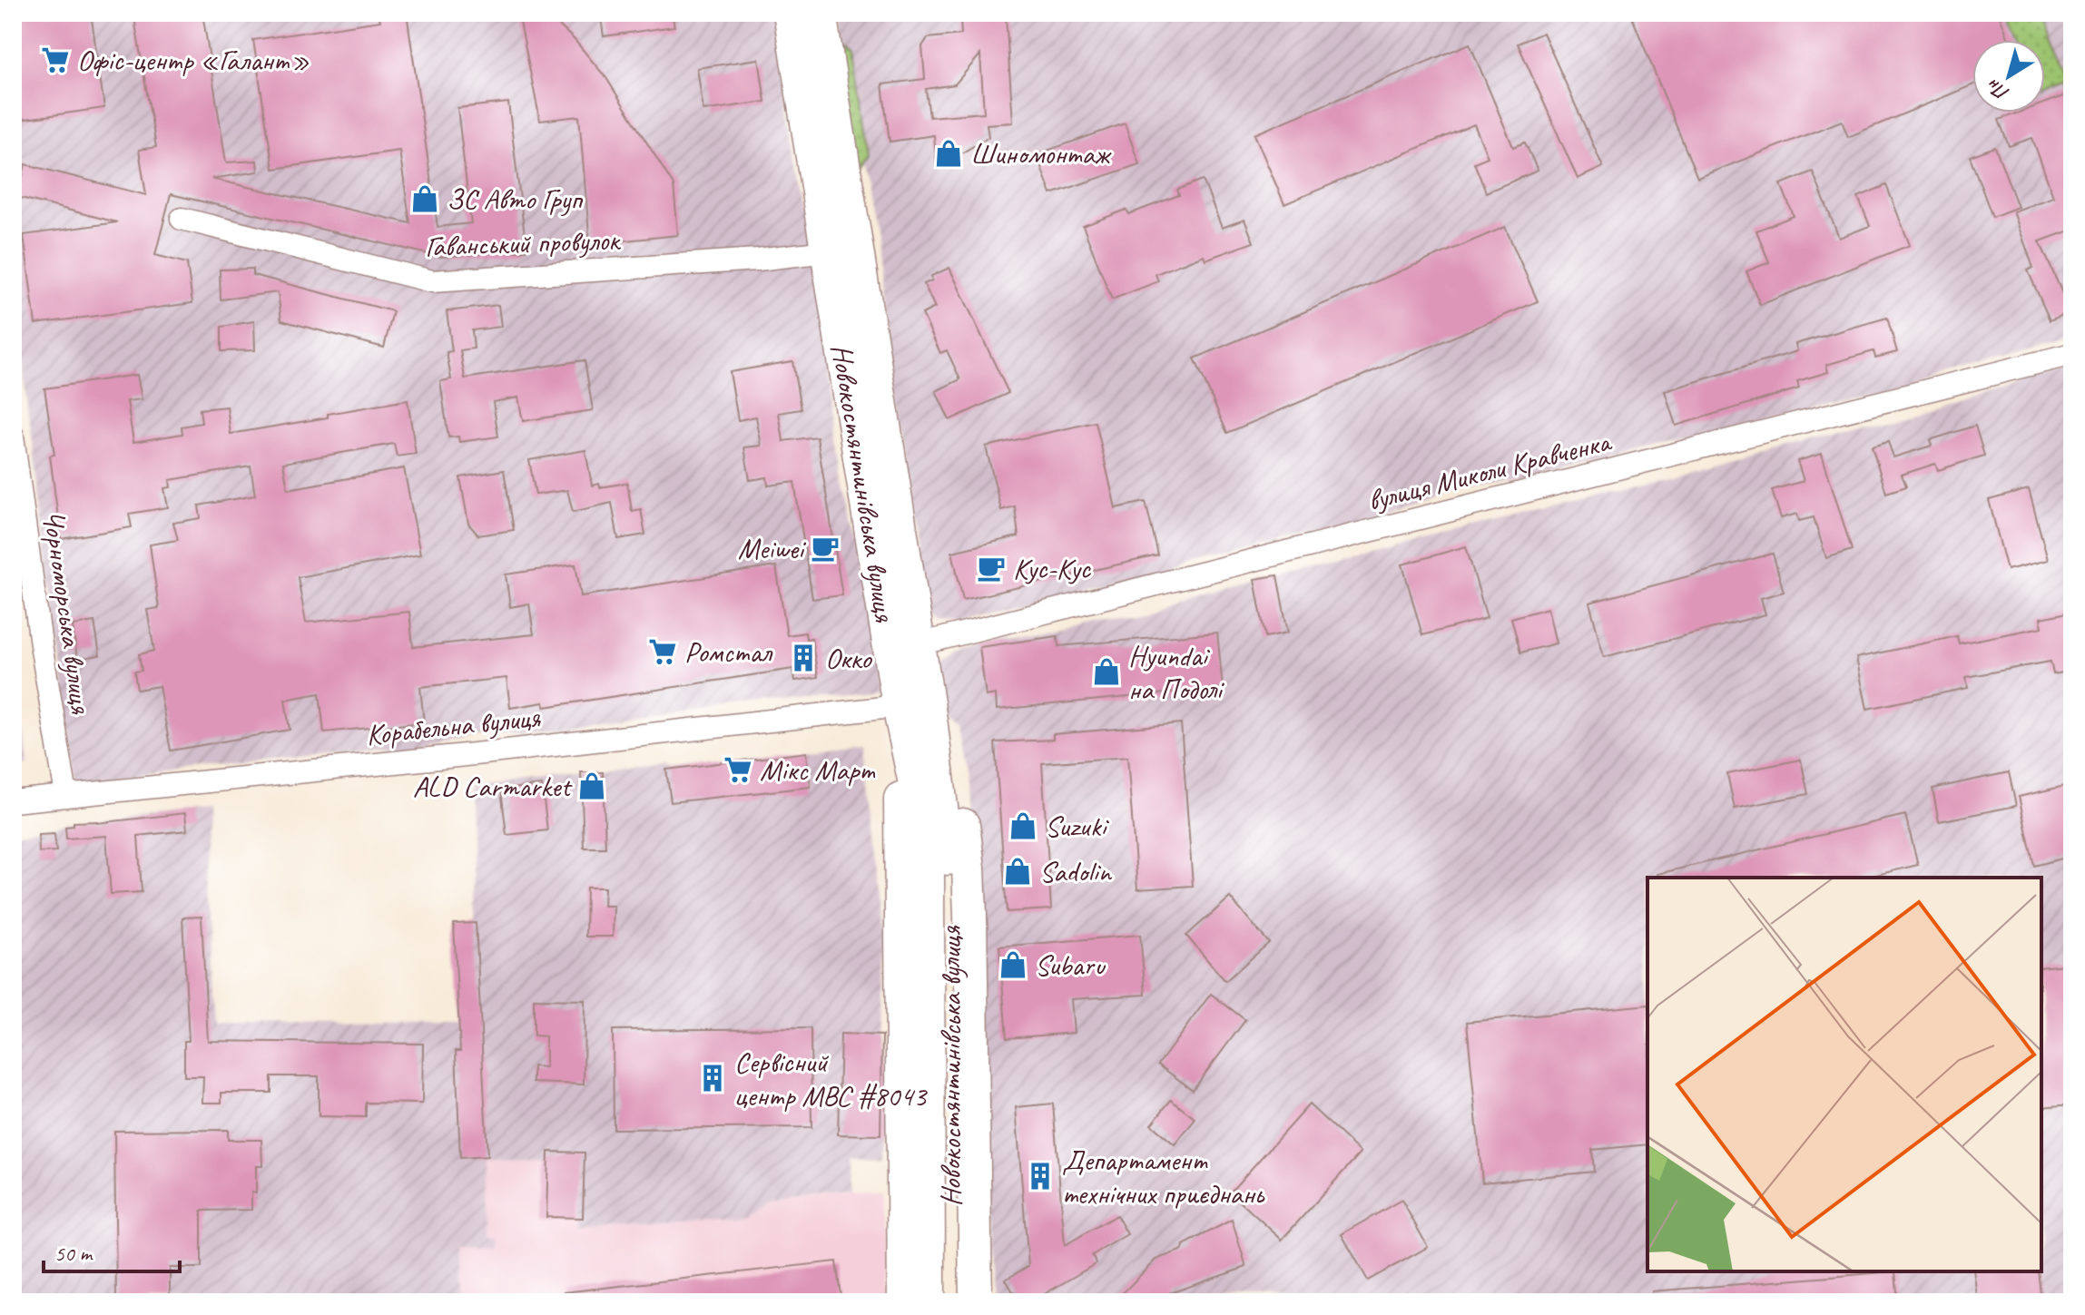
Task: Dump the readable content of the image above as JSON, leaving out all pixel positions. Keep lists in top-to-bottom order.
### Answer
{
  "streets": {
    "main road": ["Новокостянтинівська вулиця"],
    "street": [
      "Гаванський провулок",
      "вулиця Миколи Кравченка",
      "Чорноморська вулиця",
      "Корабельна вулиця"
    ]
  },
  "crossings": [
    ["Гаванський провулок", "Новокостянтинівська вулиця"],
    ["вулиця Миколи Кравченка", "Новокостянтинівська вулиця"],
    ["Новокостянтинівська вулиця", "Корабельна вулиця"],
    ["Чорноморська вулиця", "Корабельна вулиця"]
  ],
  "places": {
    "supermarket": ["Офіс-центр «Галант»", "Ромстал", "Мікс Март"],
    "shop": [
      "Шиномонтаж",
      "ЗС Авто Груп",
      "Hyundai на Подолі",
      "ALD Carmarket",
      "Suzuki",
      "Sadolin",
      "Subaru"
    ],
    "cafe": ["Meiwei", "Кус-Кус"],
    "building": ["Окко", "Сервісний центр МВС #8043", "Департамент технічних приєднань"]
  },
  "scale_bar": "50 m",
  "north": "bottom left"
}
